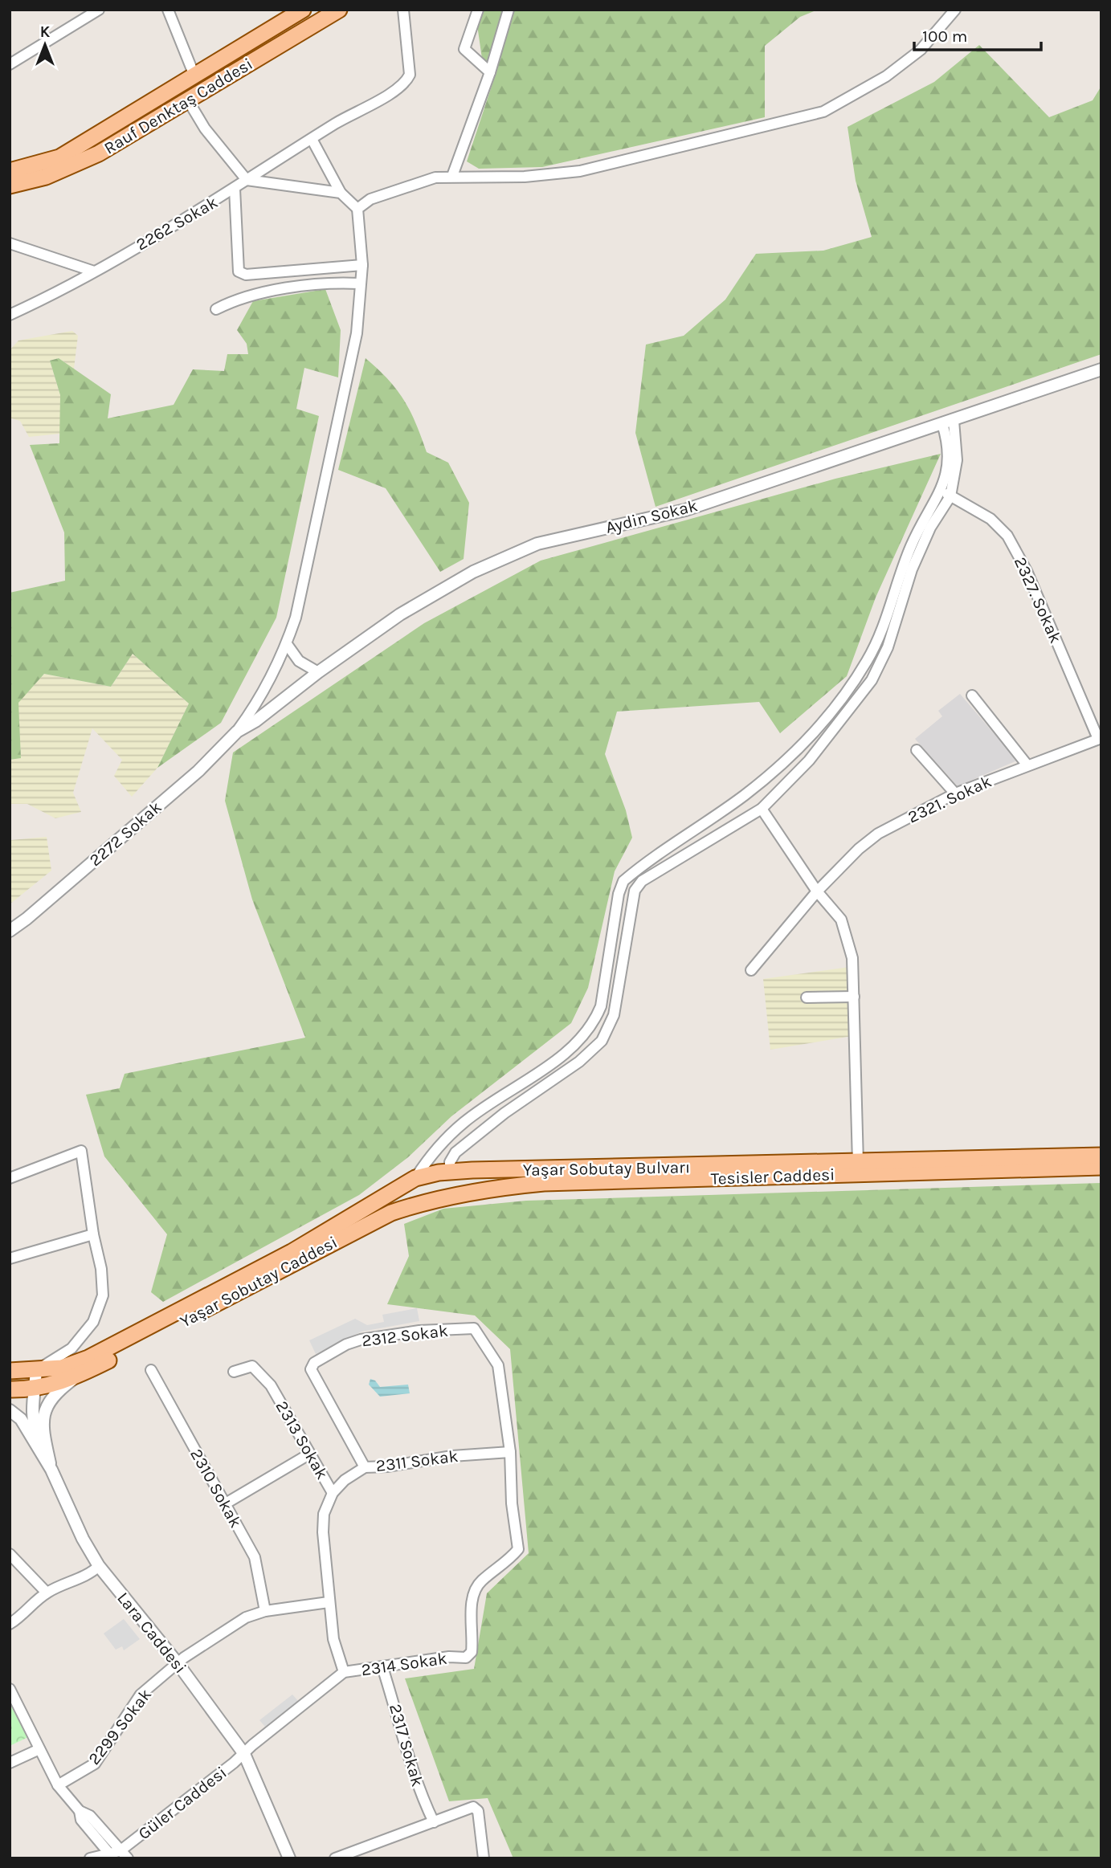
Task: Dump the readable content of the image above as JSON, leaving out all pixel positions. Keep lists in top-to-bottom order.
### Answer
{
  "streets": {
    "main road": [
      "Rauf Denktaş Caddesi",
      "Yaşar Sobutay Bulvarı",
      "Tesisler Caddesi",
      "Yaşar Sobutay Caddesi"
    ],
    "street": [
      "2262 Sokak",
      "Aydin Sokak",
      "2327. Sokak",
      "2321. Sokak",
      "2272 Sokak",
      "2312 Sokak",
      "2313 Sokak",
      "2311 Sokak",
      "2310 Sokak",
      "Lara Caddesi",
      "2314 Sokak",
      "2299 Sokak",
      "2317 Sokak",
      "Güler Caddesi"
    ]
  },
  "crossings": [
    ["Aydin Sokak", "2272 Sokak"],
    ["2327. Sokak", "2321. Sokak"],
    ["Tesisler Caddesi", "Yaşar Sobutay Caddesi"],
    ["2312 Sokak", "2311 Sokak"],
    ["2312 Sokak", "2314 Sokak"],
    ["2313 Sokak", "2311 Sokak"],
    ["2313 Sokak", "2314 Sokak"],
    ["2311 Sokak", "2314 Sokak"],
    ["Lara Caddesi", "2314 Sokak"],
    ["Lara Caddesi", "2299 Sokak"],
    ["Lara Caddesi", "Güler Caddesi"],
    ["2314 Sokak", "2317 Sokak"],
    ["2314 Sokak", "Güler Caddesi"]
  ],
  "scale_bar": "100 m",
  "north": "top"
}
